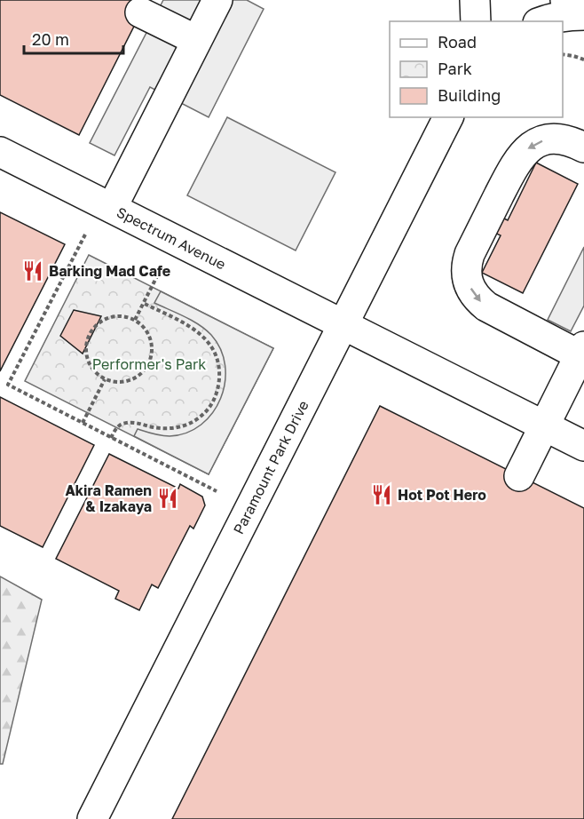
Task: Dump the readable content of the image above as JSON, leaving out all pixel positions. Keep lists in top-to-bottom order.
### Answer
{
  "streets": {
    "street": ["Spectrum Avenue", "Paramount Park Drive"]
  },
  "crossings": [
    ["Spectrum Avenue", "Paramount Park Drive"]
  ],
  "parks": ["Performer's Park"],
  "places": {
    "restaurant": ["Barking Mad Cafe", "Hot Pot Hero", "Akira Ramen & Izakaya"]
  },
  "legend": ["Road", "Park", "Building"],
  "scale_bar": "20 m"
}
